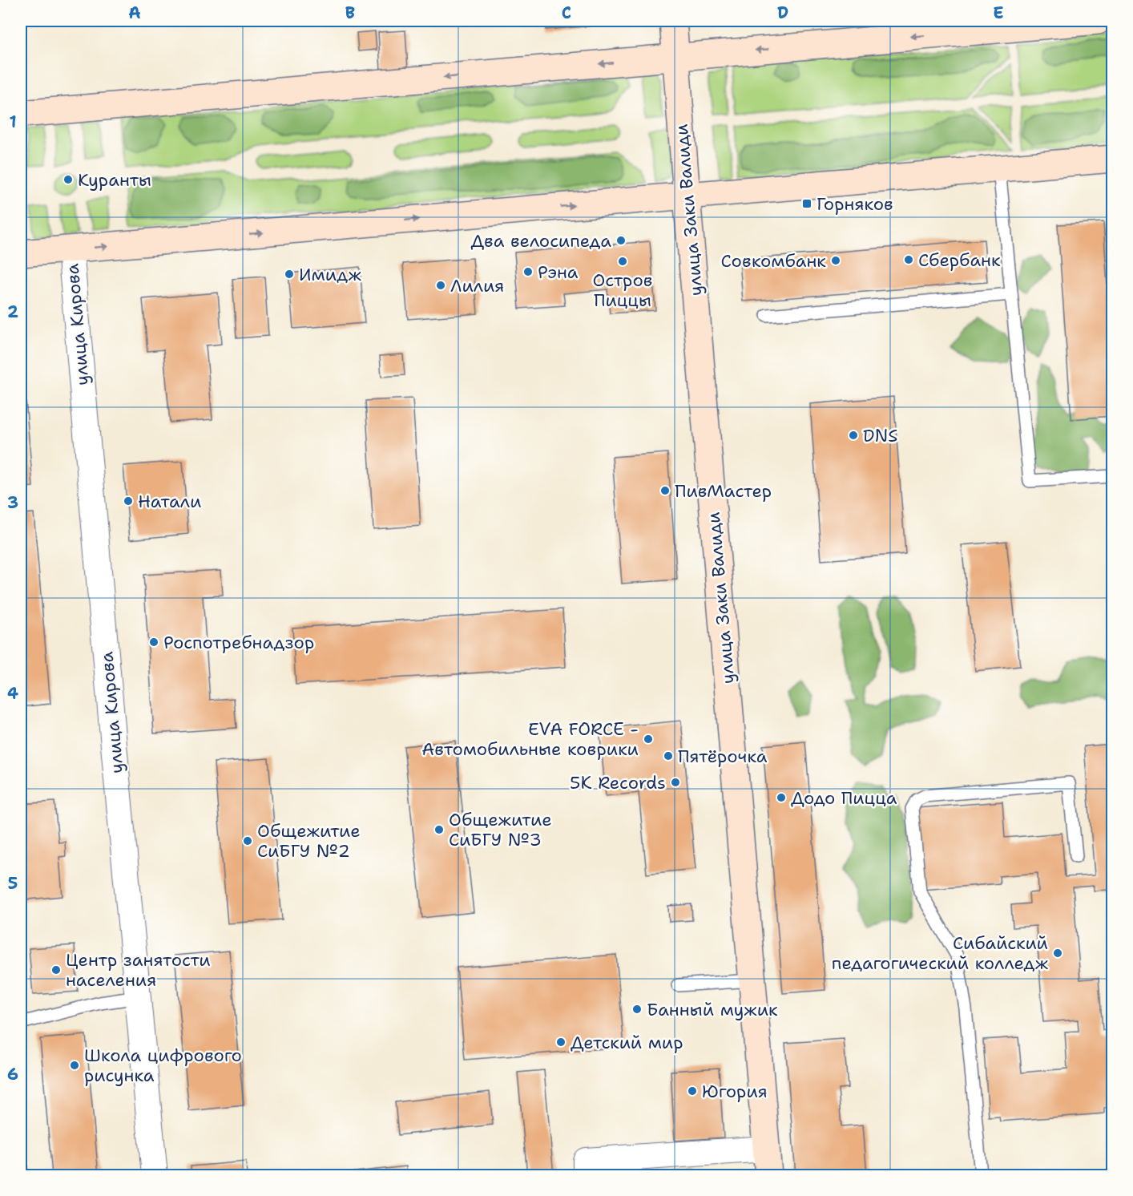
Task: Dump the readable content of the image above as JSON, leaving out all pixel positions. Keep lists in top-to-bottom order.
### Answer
{
  "streets": {
    "main road": ["улица Заки Валиди"],
    "street": ["улица Кирова"]
  },
  "places": {
    "other": [
      "Куранты",
      "Два велосипеда",
      "Сбербанк",
      "Совкомбанк",
      "Остров Пиццы",
      "Рэна",
      "Имидж",
      "Лилия",
      "DNS",
      "ПивМастер",
      "Натали",
      "Роспотребнадзор",
      "EVA FORCE - Автомобильные коврики",
      "Пятёрочка",
      "5K Records",
      "Додо Пицца",
      "Общежитие СиБГУ №3",
      "Общежитие СиБГУ №2",
      "Сибайский педагогический колледж",
      "Центр занятости населения",
      "Банный мужик",
      "Детский мир",
      "Школа цифрового рисунка",
      "Югория"
    ],
    "transit": ["Горняков"]
  },
  "grid": {
    "columns": [
      "A",
      "B",
      "C",
      "D",
      "E"
    ],
    "rows": [
      "1",
      "2",
      "3",
      "4",
      "5",
      "6"
    ]
  }
}
